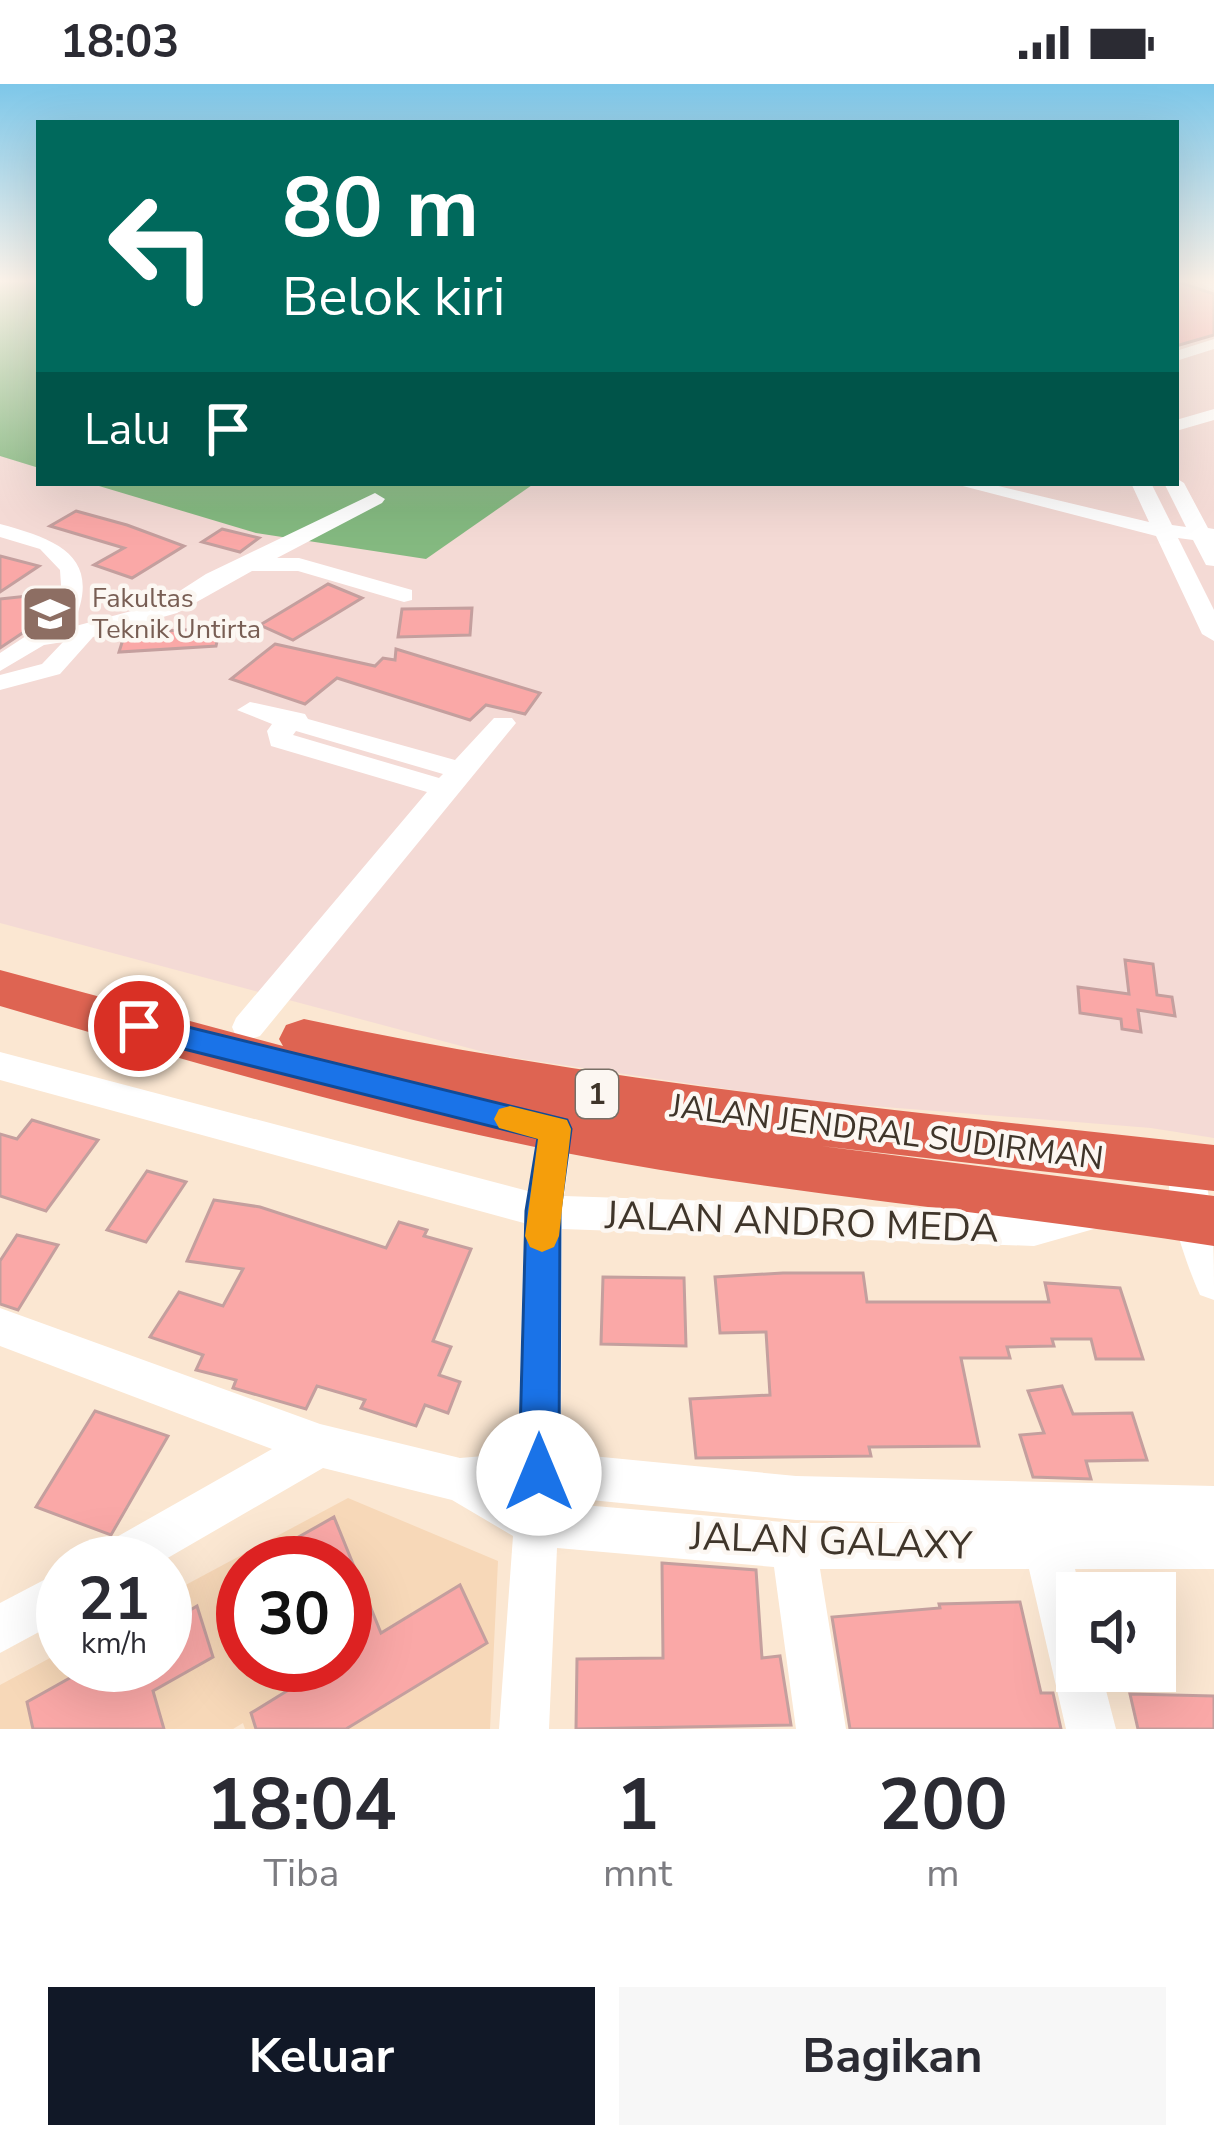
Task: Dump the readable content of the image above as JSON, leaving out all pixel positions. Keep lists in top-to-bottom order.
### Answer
{
  "streets": {
    "highway": ["1", "JALAN JENDRAL SUDIRMAN"],
    "street": ["JALAN ANDRO MEDA", "JALAN GALAXY"]
  },
  "crossings": [
    ["1", "JALAN JENDRAL SUDIRMAN"],
    ["1", "JALAN ANDRO MEDA"]
  ],
  "places": {
    "school or university": ["Fakultas Teknik Untirta"]
  },
  "page": {
    "status": "18:03",
    "turn": ["80 m", "Belok kiri"],
    "then": "Lalu",
    "speed": "21 km/h",
    "limit": "30",
    "eta": [
      "18:04",
      "Tiba",
      "1",
      "mnt",
      "200",
      "m"
    ],
    "buttons": ["Keluar", "Bagikan"]
  }
}
